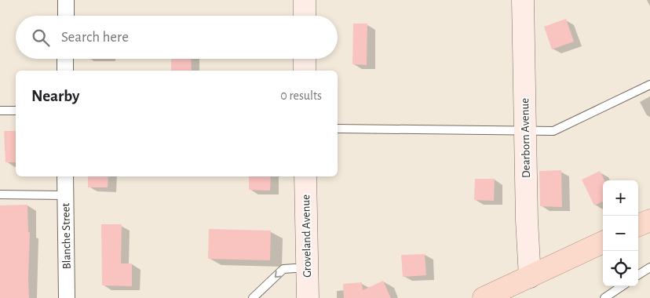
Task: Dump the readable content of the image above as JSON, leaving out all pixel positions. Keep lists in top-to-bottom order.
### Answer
{
  "streets": {
    "street": ["Dearborn Avenue", "Blanche Street", "Groveland Avenue"]
  },
  "page": {
    "search": "Search here",
    "heading": ["Nearby", "0 results"],
    "map_buttons": ["+", "−"]
  }
}
